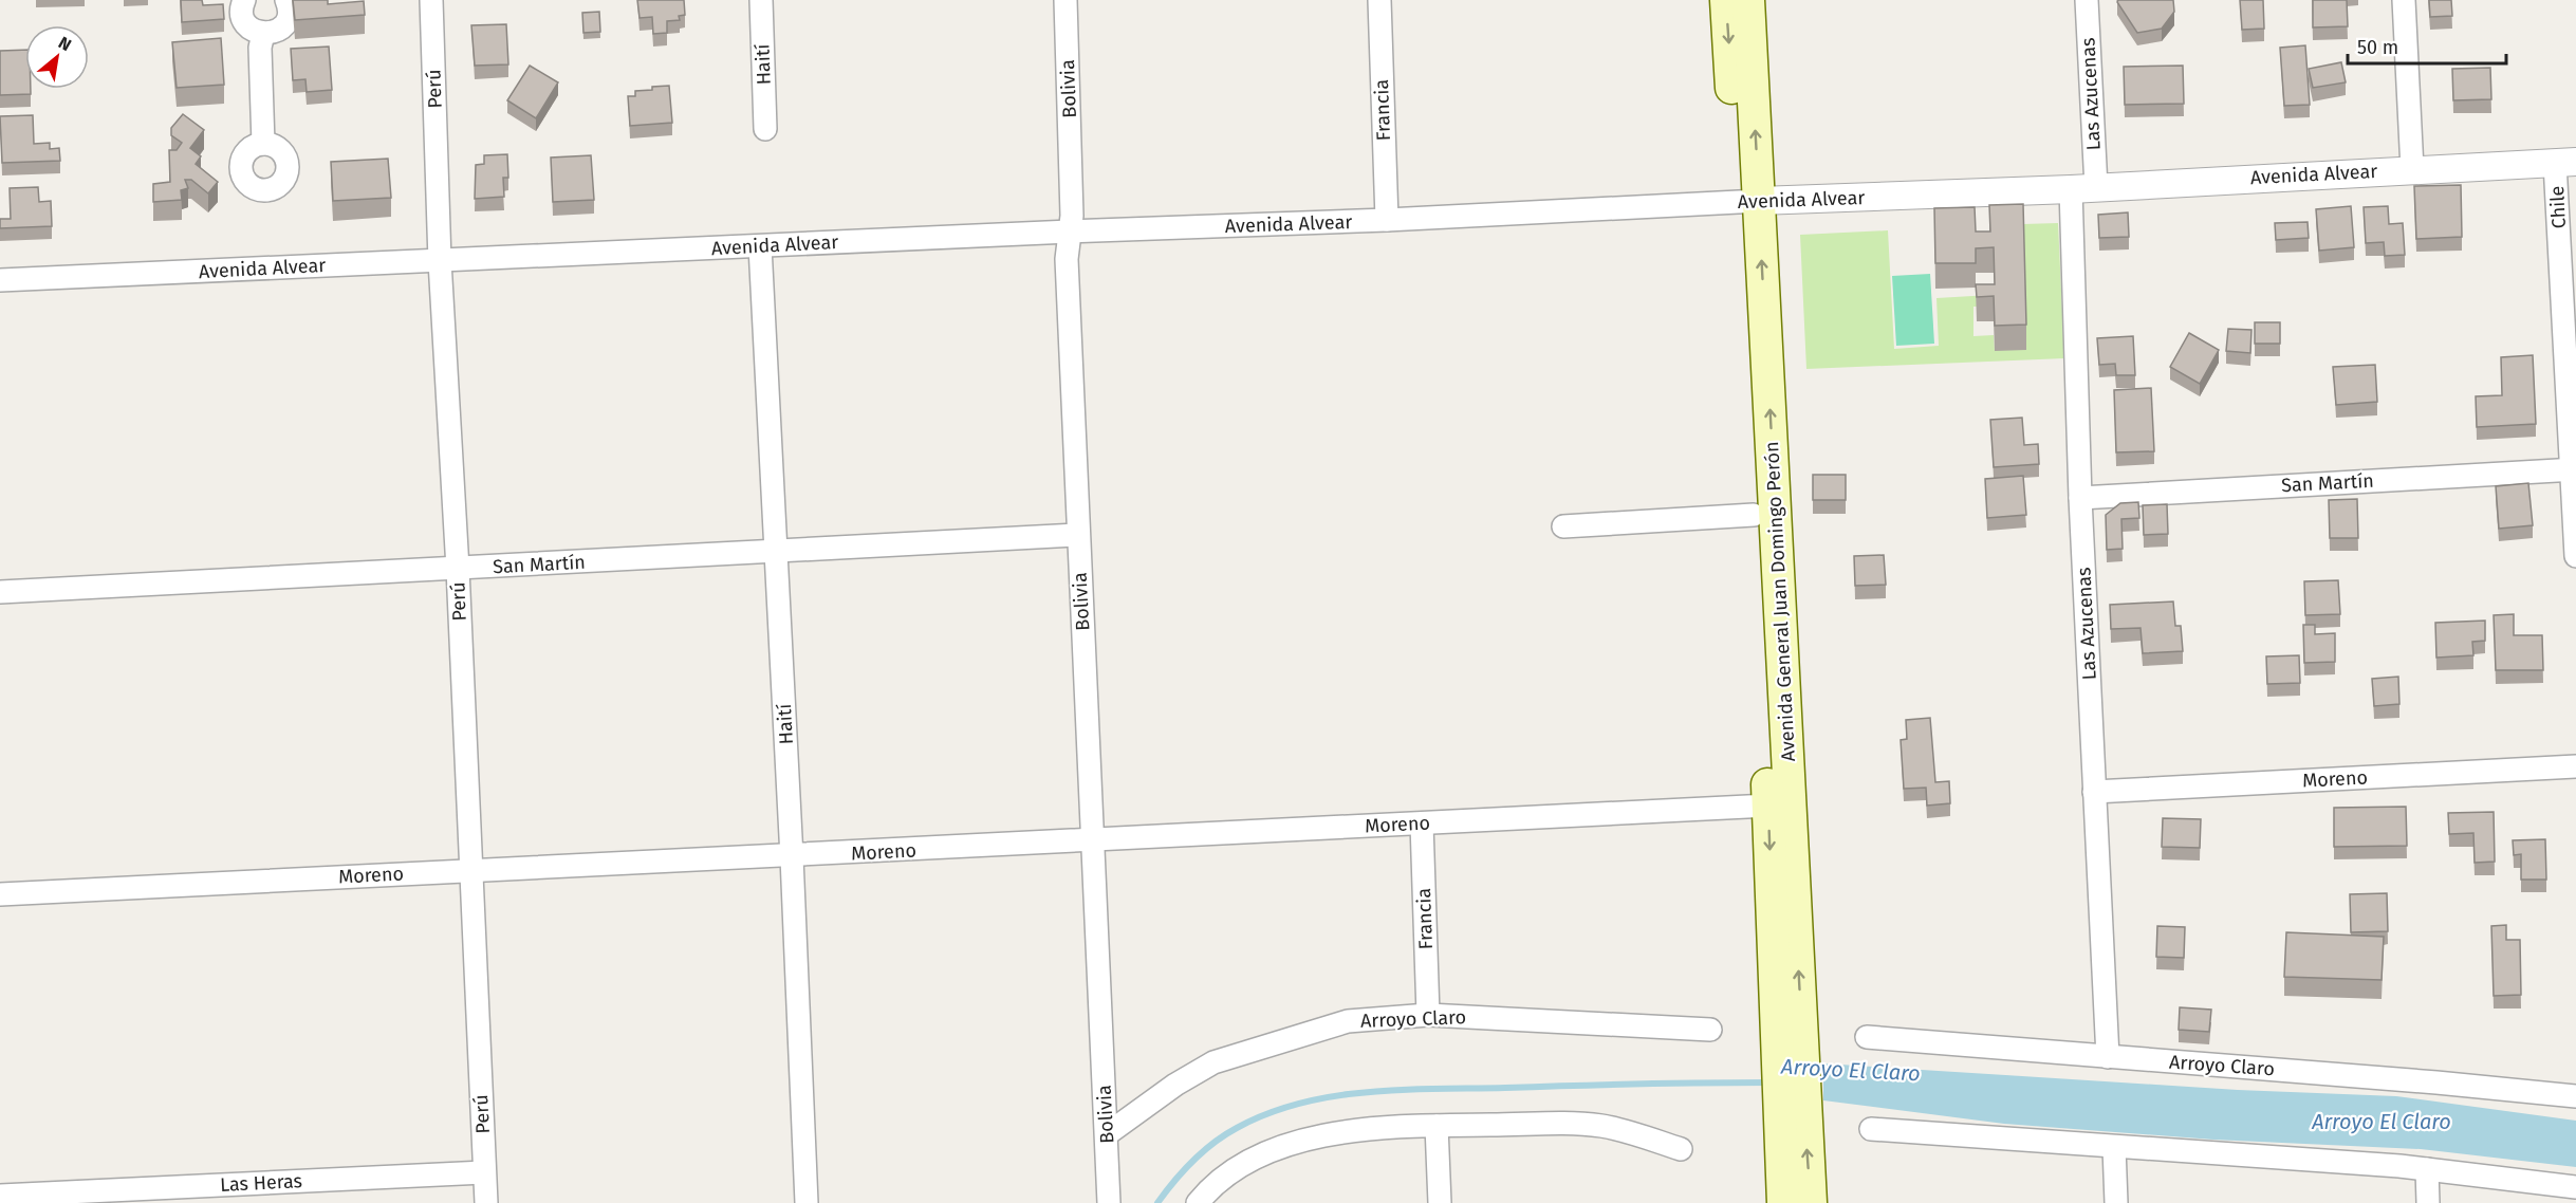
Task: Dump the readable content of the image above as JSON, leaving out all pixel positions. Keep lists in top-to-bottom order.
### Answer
{
  "streets": {
    "main road": ["Avenida General Juan Domingo Perón"],
    "street": [
      "Haití",
      "Perú",
      "Bolivia",
      "Las Azucenas",
      "Francia",
      "Avenida Alvear",
      "Chile",
      "San Martín",
      "Moreno",
      "Arroyo Claro",
      "Las Heras"
    ]
  },
  "crossings": [
    ["Haití", "Avenida Alvear"],
    ["Haití", "San Martín"],
    ["Haití", "Moreno"],
    ["Perú", "Avenida Alvear"],
    ["Perú", "San Martín"],
    ["Perú", "Moreno"],
    ["Perú", "Las Heras"],
    ["Bolivia", "Avenida Alvear"],
    ["Bolivia", "San Martín"],
    ["Bolivia", "Moreno"],
    ["Bolivia", "Arroyo Claro"],
    ["Las Azucenas", "Avenida Alvear"],
    ["Las Azucenas", "San Martín"],
    ["Las Azucenas", "Moreno"],
    ["Las Azucenas", "Arroyo Claro"],
    ["Francia", "Avenida Alvear"],
    ["Francia", "Moreno"],
    ["Francia", "Arroyo Claro"],
    ["Avenida Alvear", "Chile"],
    ["Avenida Alvear", "Avenida General Juan Domingo Perón"],
    ["Chile", "San Martín"],
    ["Avenida General Juan Domingo Perón", "Moreno"]
  ],
  "water": ["Arroyo El Claro"],
  "scale_bar": "50 m",
  "north": "top right"
}
